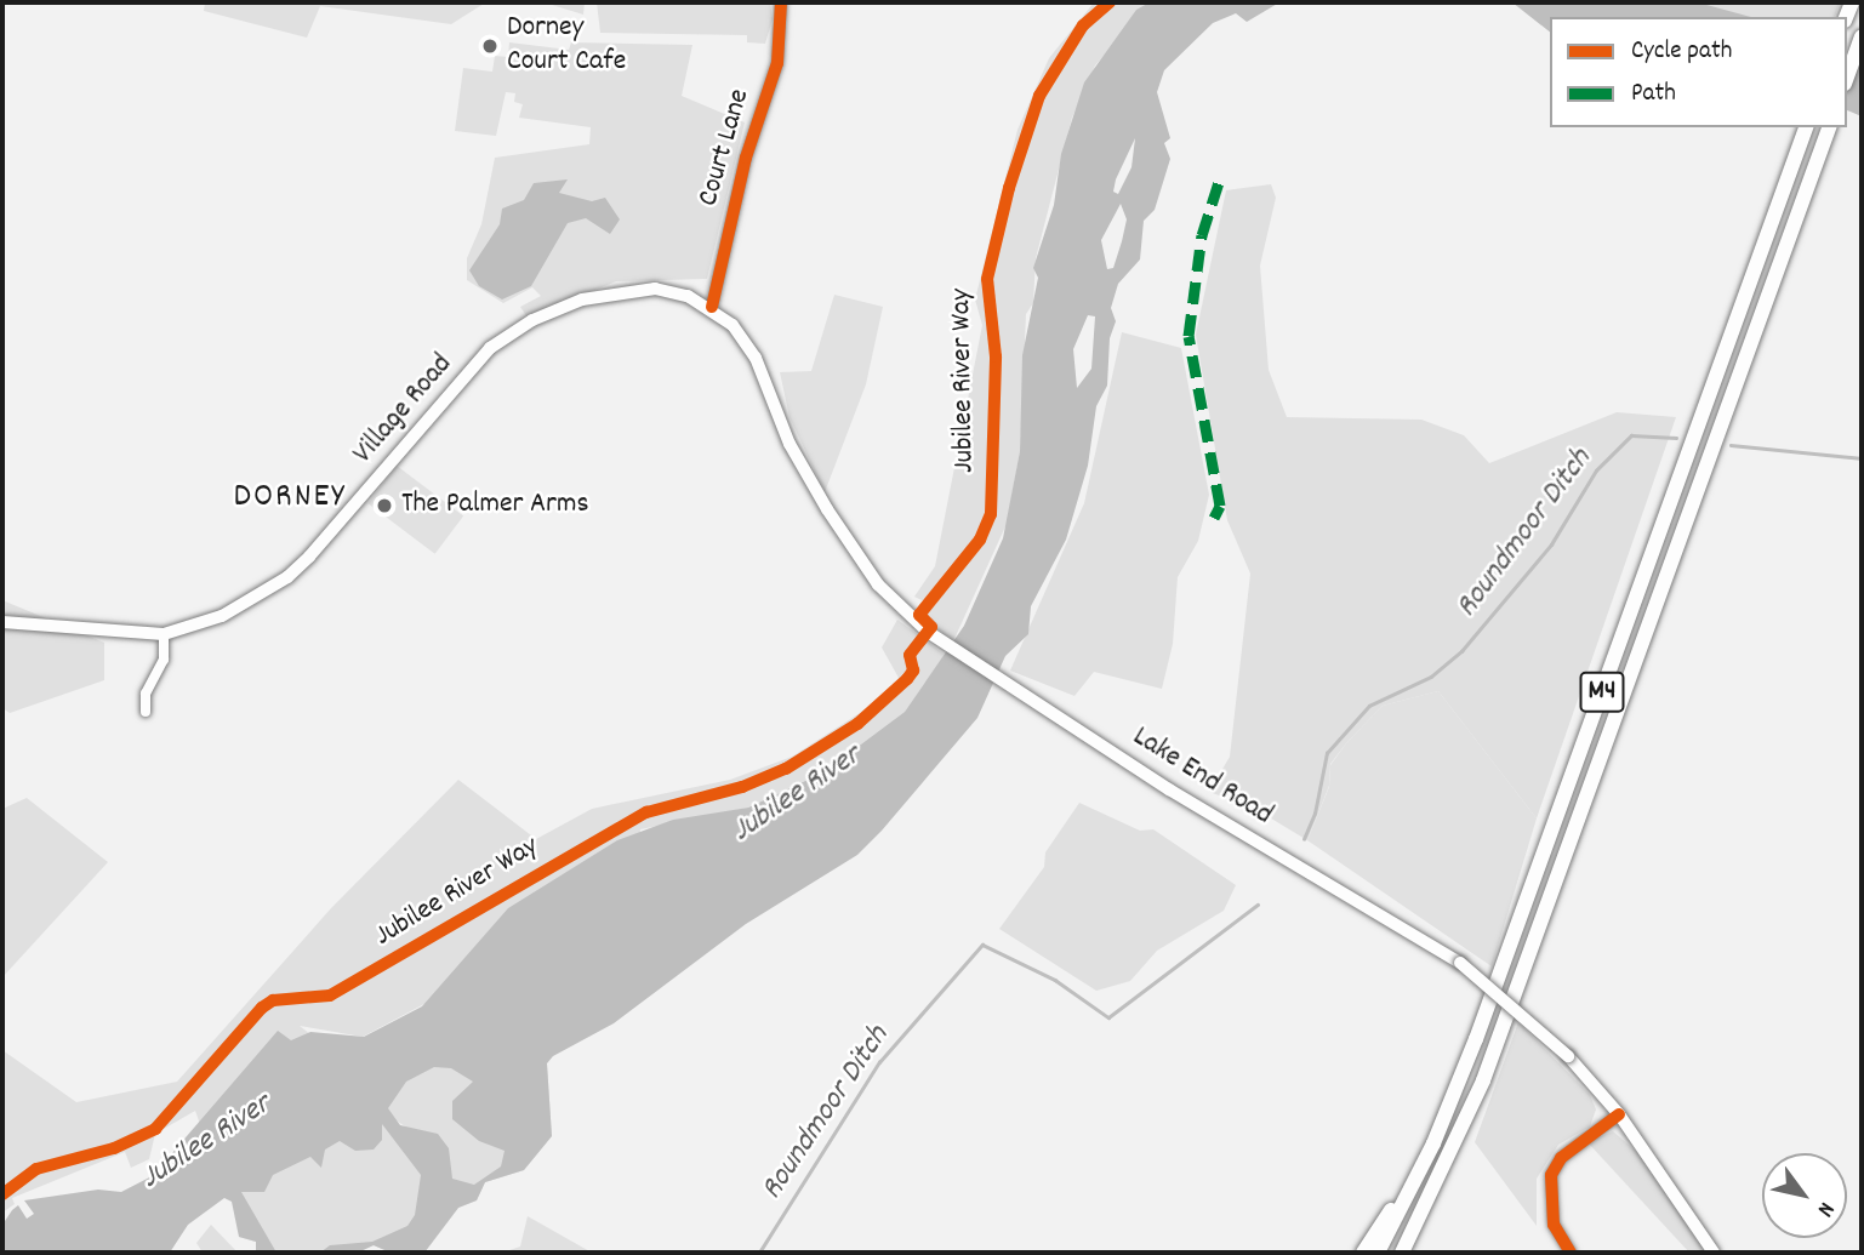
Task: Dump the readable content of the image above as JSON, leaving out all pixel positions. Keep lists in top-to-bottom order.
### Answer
{
  "streets": {
    "highway": ["M4"],
    "main road": ["Village Road", "Lake End Road"],
    "street": ["Court Lane"],
    "cycle path": ["Jubilee River Way"]
  },
  "crossings": [
    ["Court Lane", "Village Road"],
    ["Court Lane", "Lake End Road"],
    ["Village Road", "Lake End Road"]
  ],
  "districts": ["DORNEY"],
  "water": ["Roundmoor Ditch", "Jubilee River"],
  "places": ["Dorney Court Cafe", "The Palmer Arms"],
  "legend": ["Cycle path", "Path"],
  "north": "bottom right"
}
